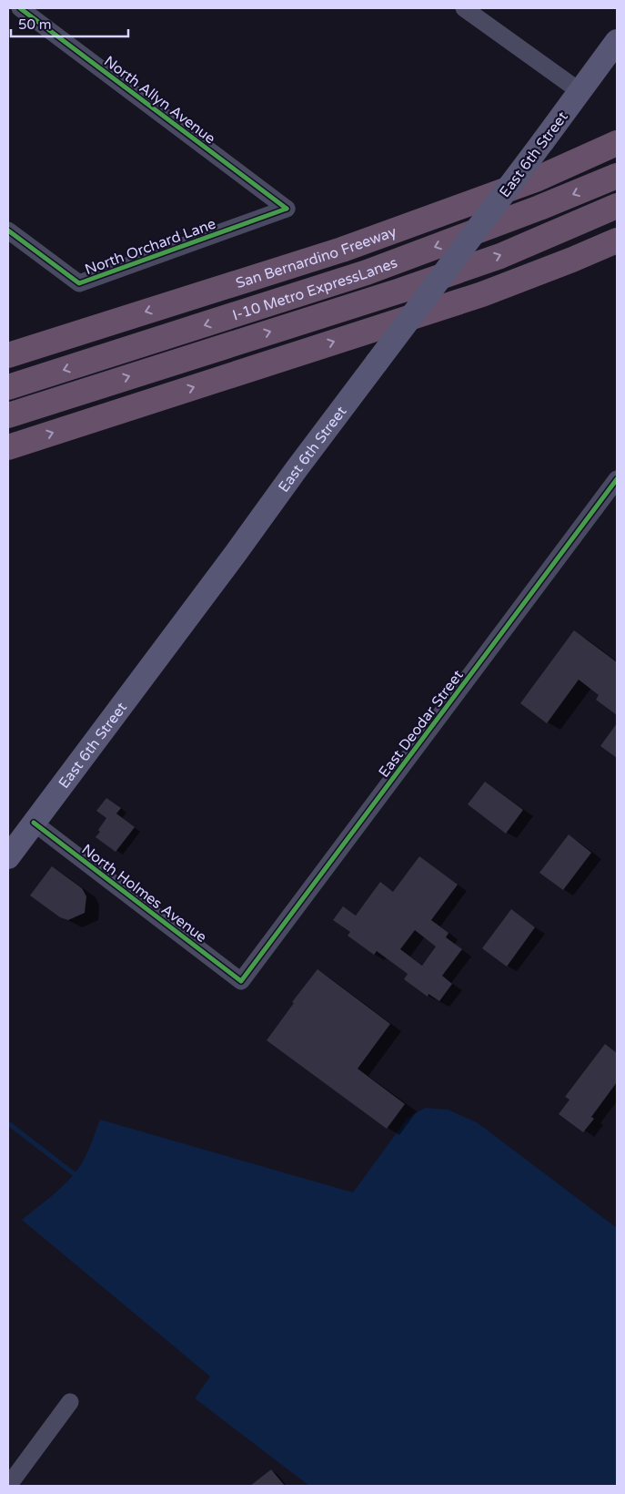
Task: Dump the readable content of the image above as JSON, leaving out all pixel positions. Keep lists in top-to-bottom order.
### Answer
{
  "streets": {
    "highway": ["San Bernardino Freeway", "I-10 Metro ExpressLanes"],
    "main road": ["East 6th Street"],
    "street": [
      "North Allyn Avenue",
      "North Orchard Lane",
      "East Deodar Street",
      "North Holmes Avenue"
    ]
  },
  "crossings": [
    ["North Allyn Avenue", "North Orchard Lane"],
    ["East 6th Street", "North Holmes Avenue"],
    ["East Deodar Street", "North Holmes Avenue"]
  ],
  "scale_bar": "50 m"
}
